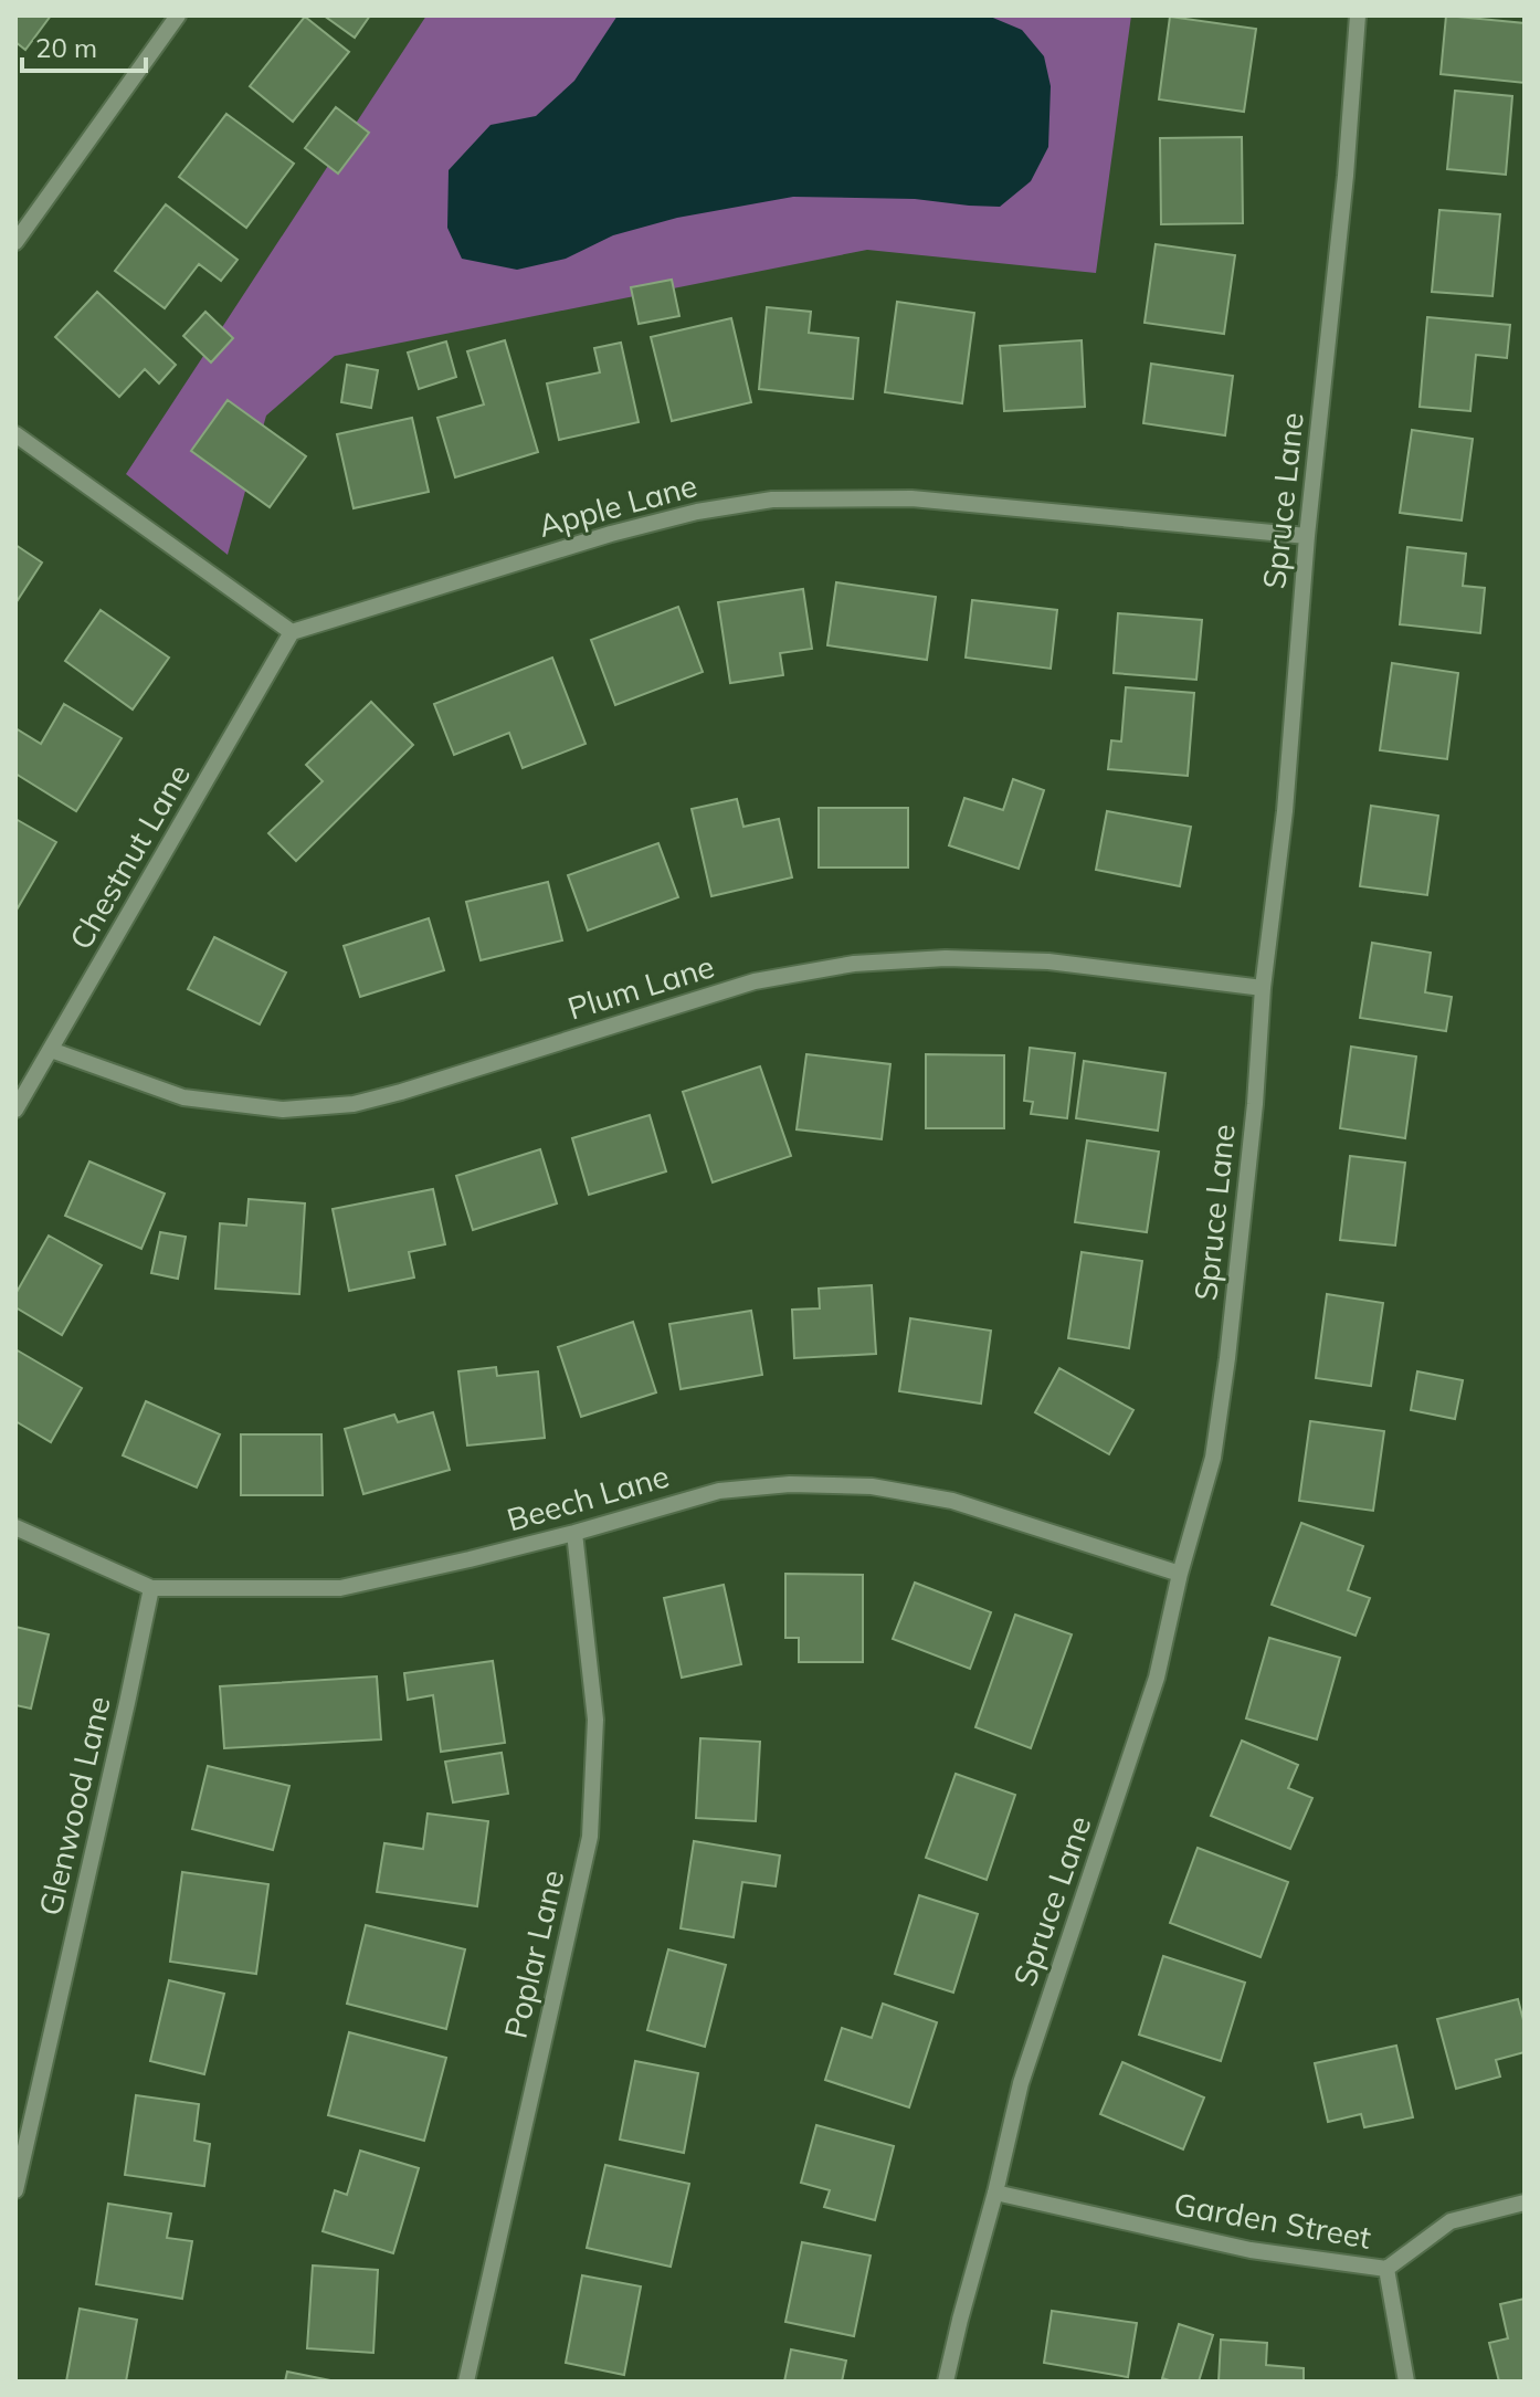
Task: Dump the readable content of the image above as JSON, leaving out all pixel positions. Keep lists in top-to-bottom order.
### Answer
{
  "streets": {
    "street": [
      "Spruce Lane",
      "Apple Lane",
      "Chestnut Lane",
      "Plum Lane",
      "Beech Lane",
      "Glenwood Lane",
      "Poplar Lane",
      "Garden Street"
    ]
  },
  "crossings": [
    ["Spruce Lane", "Apple Lane"],
    ["Spruce Lane", "Plum Lane"],
    ["Spruce Lane", "Beech Lane"],
    ["Spruce Lane", "Garden Street"],
    ["Apple Lane", "Chestnut Lane"],
    ["Chestnut Lane", "Plum Lane"],
    ["Beech Lane", "Glenwood Lane"],
    ["Beech Lane", "Poplar Lane"]
  ],
  "scale_bar": "20 m"
}
